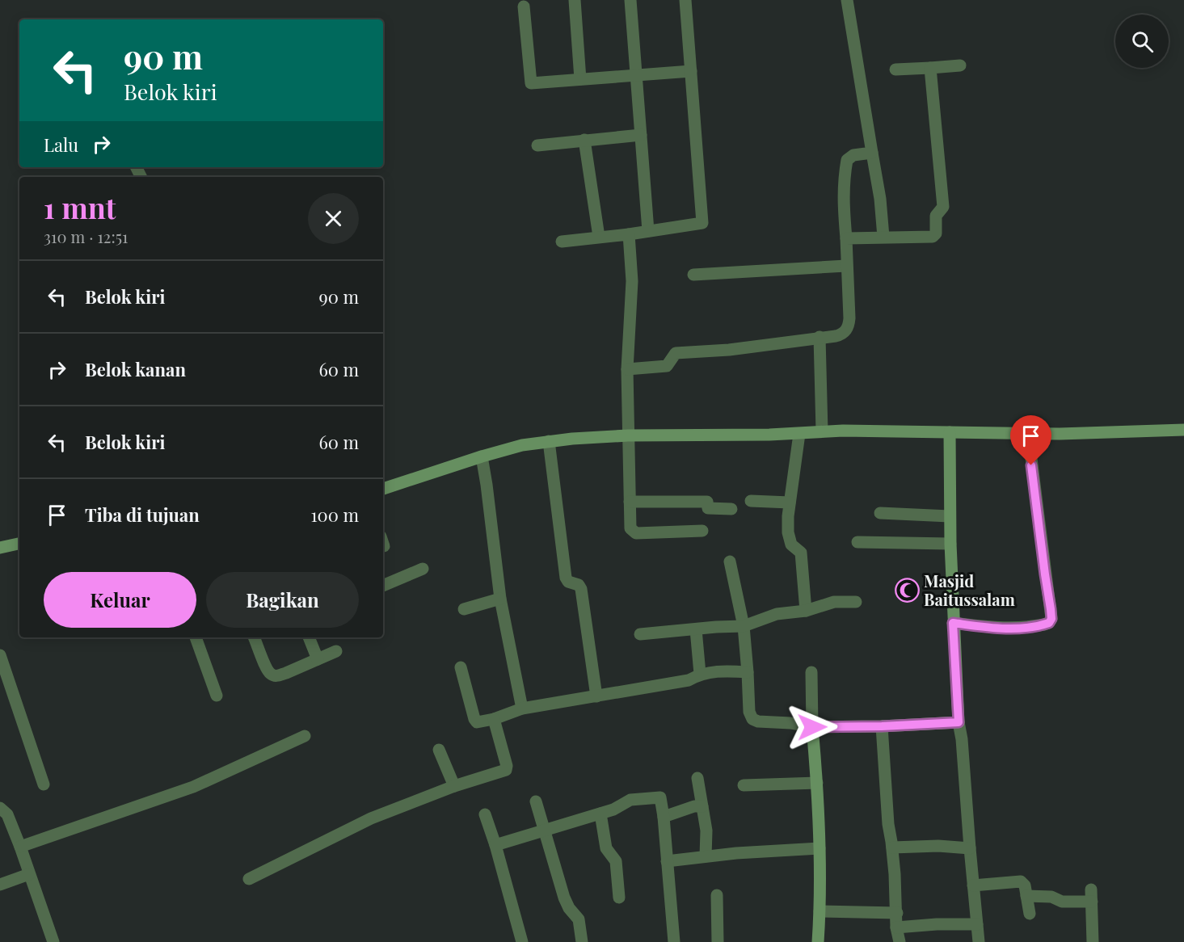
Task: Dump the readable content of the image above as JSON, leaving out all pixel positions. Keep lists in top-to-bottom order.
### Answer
{
  "places": {
    "mosque": ["Masjid Baitussalam"]
  },
  "page": {
    "turn": ["90 m", "Belok kiri"],
    "then": "Lalu",
    "heading": ["1 mnt", "310 m · 12:51"],
    "list": [
      {
        "name": "Belok kiri",
        "value": "90 m"
      },
      {
        "name": "Belok kanan",
        "value": "60 m"
      },
      {
        "name": "Belok kiri",
        "value": "60 m"
      },
      {
        "name": "Tiba di tujuan",
        "value": "100 m"
      }
    ],
    "buttons": ["Keluar", "Bagikan"]
  }
}
